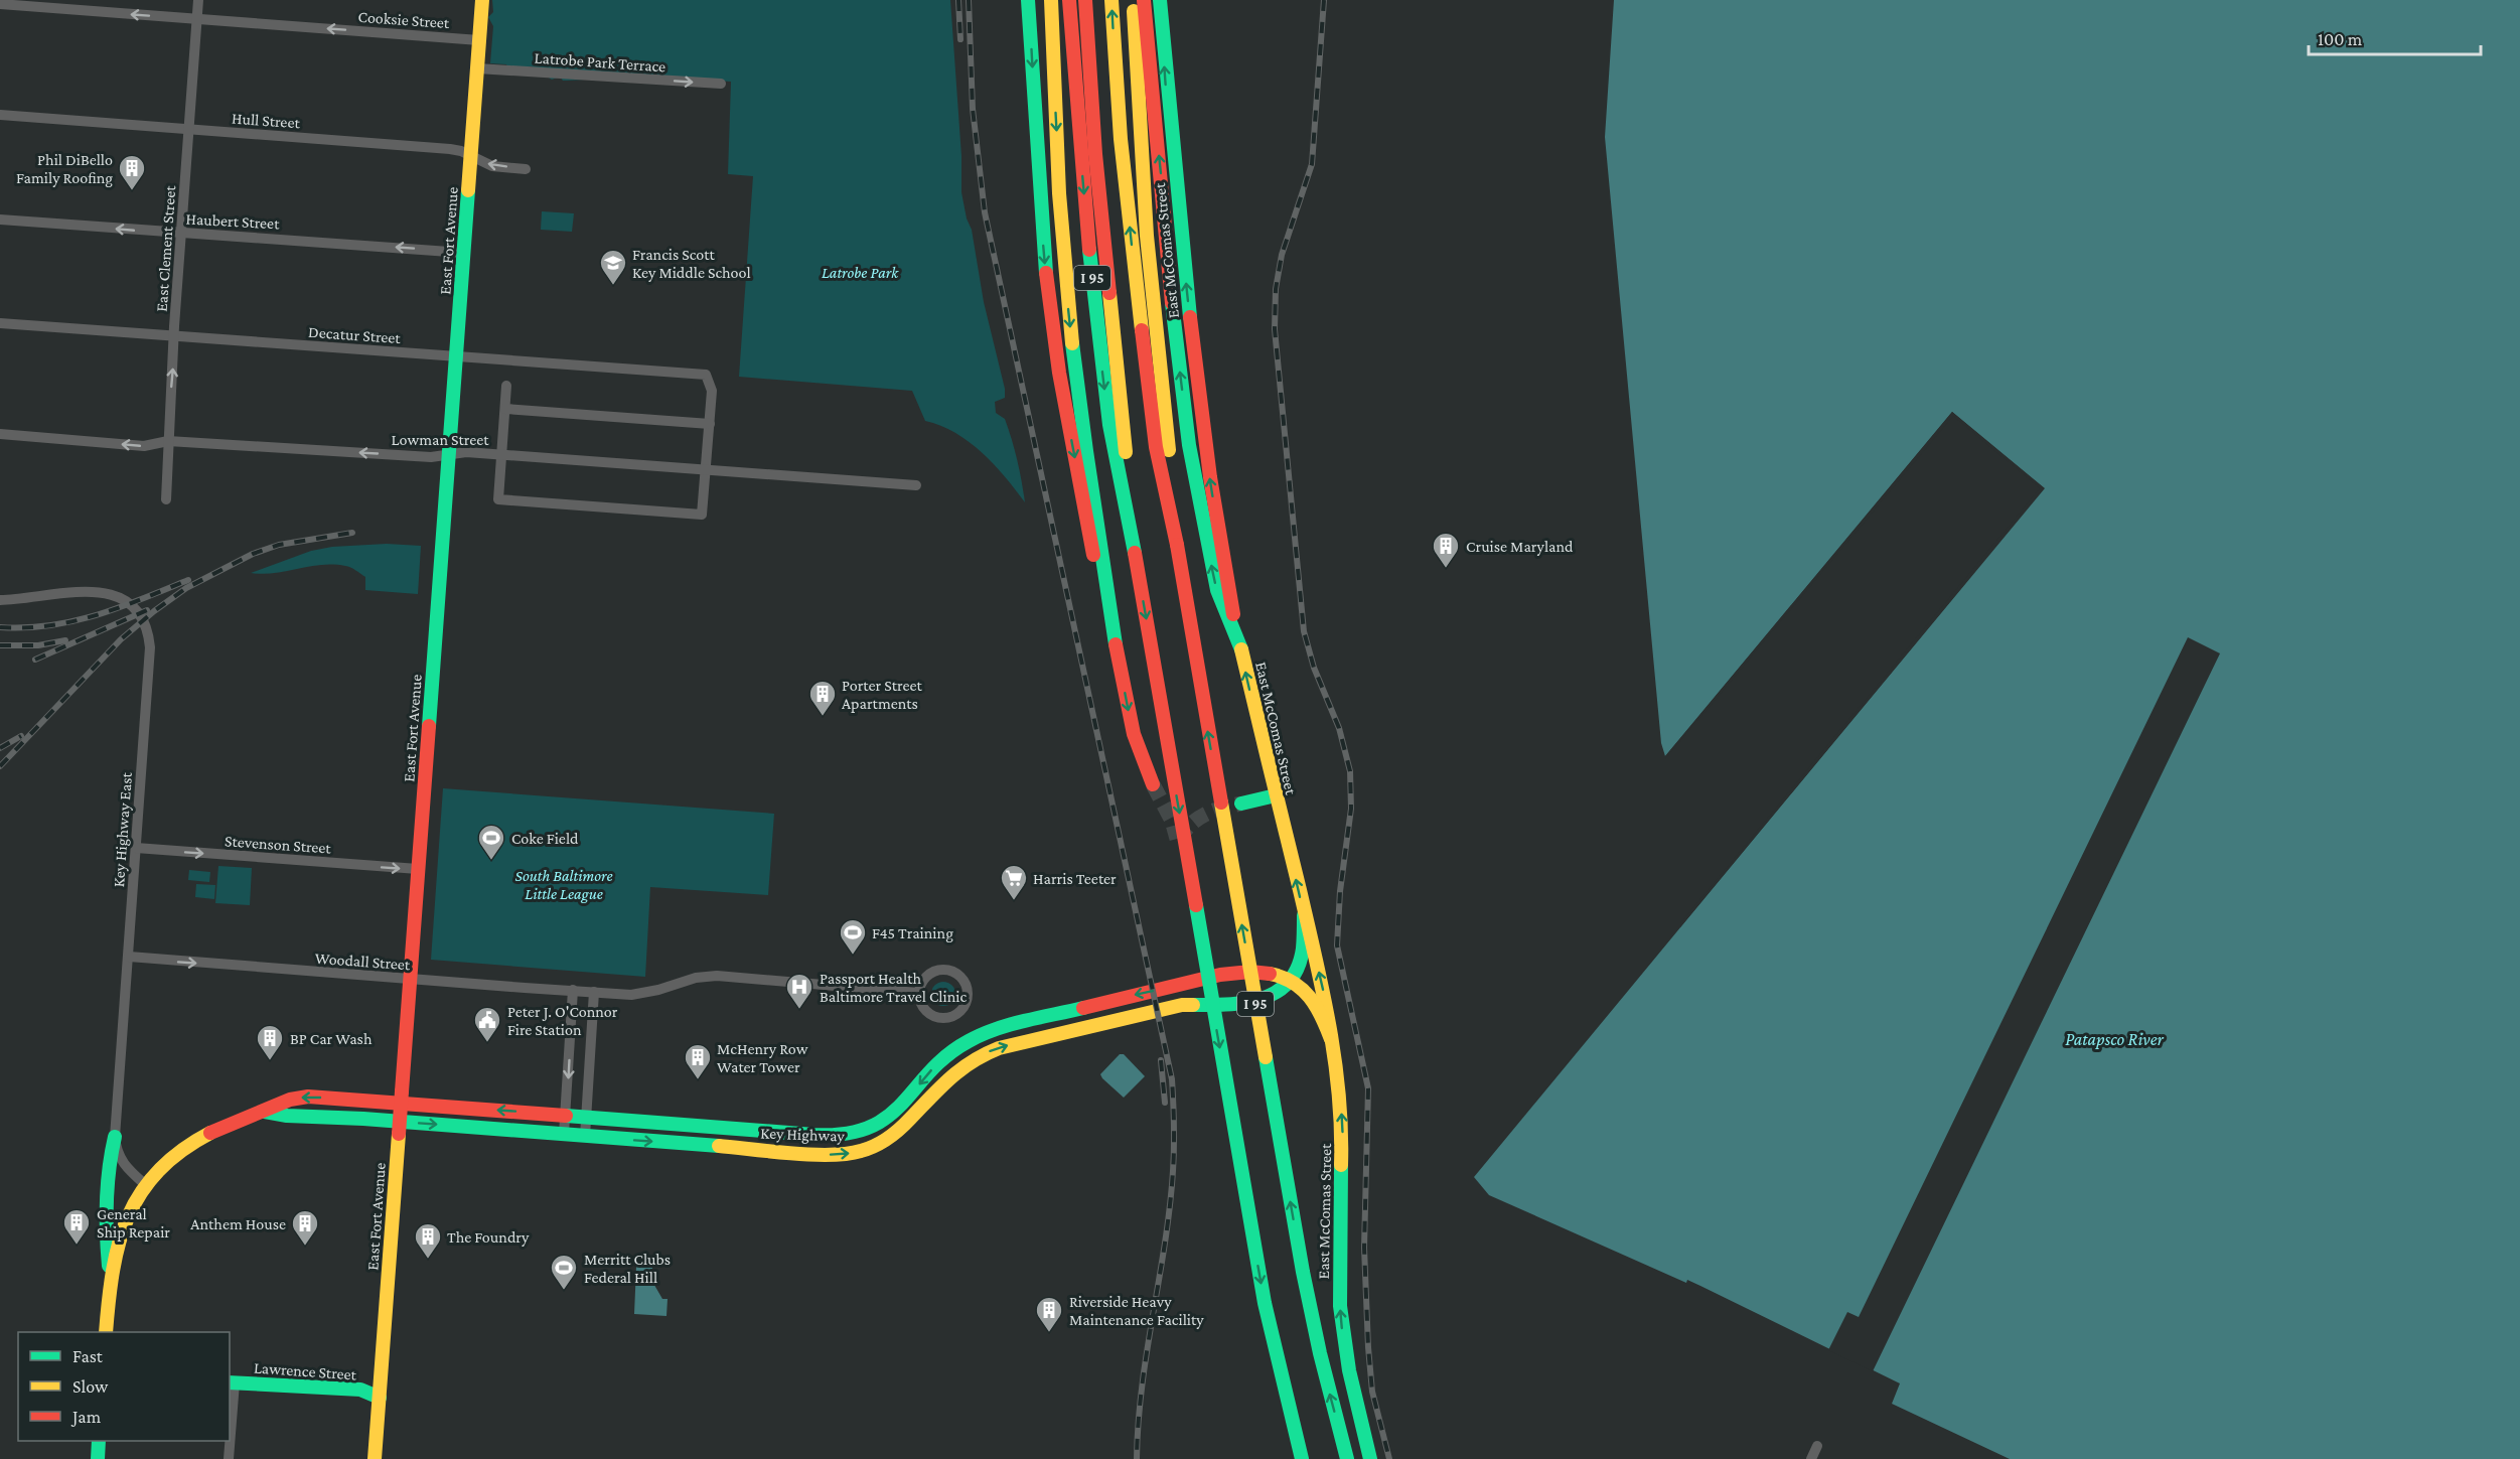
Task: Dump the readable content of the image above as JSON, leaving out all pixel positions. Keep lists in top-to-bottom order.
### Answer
{
  "streets": {
    "main road": [
      "East Fort Avenue",
      "East McComas Street",
      "I 95",
      "Key Highway",
      "Lawrence Street"
    ],
    "street": [
      "Cooksie Street",
      "Latrobe Park Terrace",
      "Hull Street",
      "Haubert Street",
      "East Clement Street",
      "Decatur Street",
      "Lowman Street",
      "Key Highway East",
      "Stevenson Street",
      "Woodall Street"
    ]
  },
  "crossings": [
    ["Cooksie Street", "East Fort Avenue"],
    ["Cooksie Street", "East Clement Street"],
    ["Latrobe Park Terrace", "East Fort Avenue"],
    ["Hull Street", "East Fort Avenue"],
    ["Hull Street", "East Clement Street"],
    ["Haubert Street", "East Fort Avenue"],
    ["Haubert Street", "East Clement Street"],
    ["East Fort Avenue", "Decatur Street"],
    ["East Fort Avenue", "Lowman Street"],
    ["East Fort Avenue", "Stevenson Street"],
    ["East Fort Avenue", "Woodall Street"],
    ["East Fort Avenue", "Lawrence Street"],
    ["East Clement Street", "Decatur Street"],
    ["East Clement Street", "Lowman Street"],
    ["East McComas Street", "Key Highway"],
    ["Key Highway East", "Stevenson Street"],
    ["Key Highway East", "Woodall Street"],
    ["Key Highway East", "Key Highway"]
  ],
  "one_way": [
    "Cooksie Street",
    "Latrobe Park Terrace",
    "Haubert Street",
    "Lowman Street",
    "Stevenson Street",
    "Woodall Street"
  ],
  "water": ["Patapsco River"],
  "parks": ["Latrobe Park", "South Baltimore Little League"],
  "places": {
    "building": [
      "Phil DiBello Family Roofing",
      "Cruise Maryland",
      "Porter Street Apartments",
      "BP Car Wash",
      "McHenry Row Water Tower",
      "General Ship Repair",
      "Anthem House",
      "The Foundry",
      "Riverside Heavy Maintenance Facility"
    ],
    "school or university": ["Francis Scott Key Middle School"],
    "sports": ["Coke Field", "F45 Training", "Merritt Clubs Federal Hill"],
    "supermarket": ["Harris Teeter"],
    "hospital": ["Passport Health Baltimore Travel Clinic"],
    "public building": ["Peter J. O'Connor Fire Station"]
  },
  "legend": ["Fast", "Slow", "Jam"],
  "scale_bar": "100 m"
}
